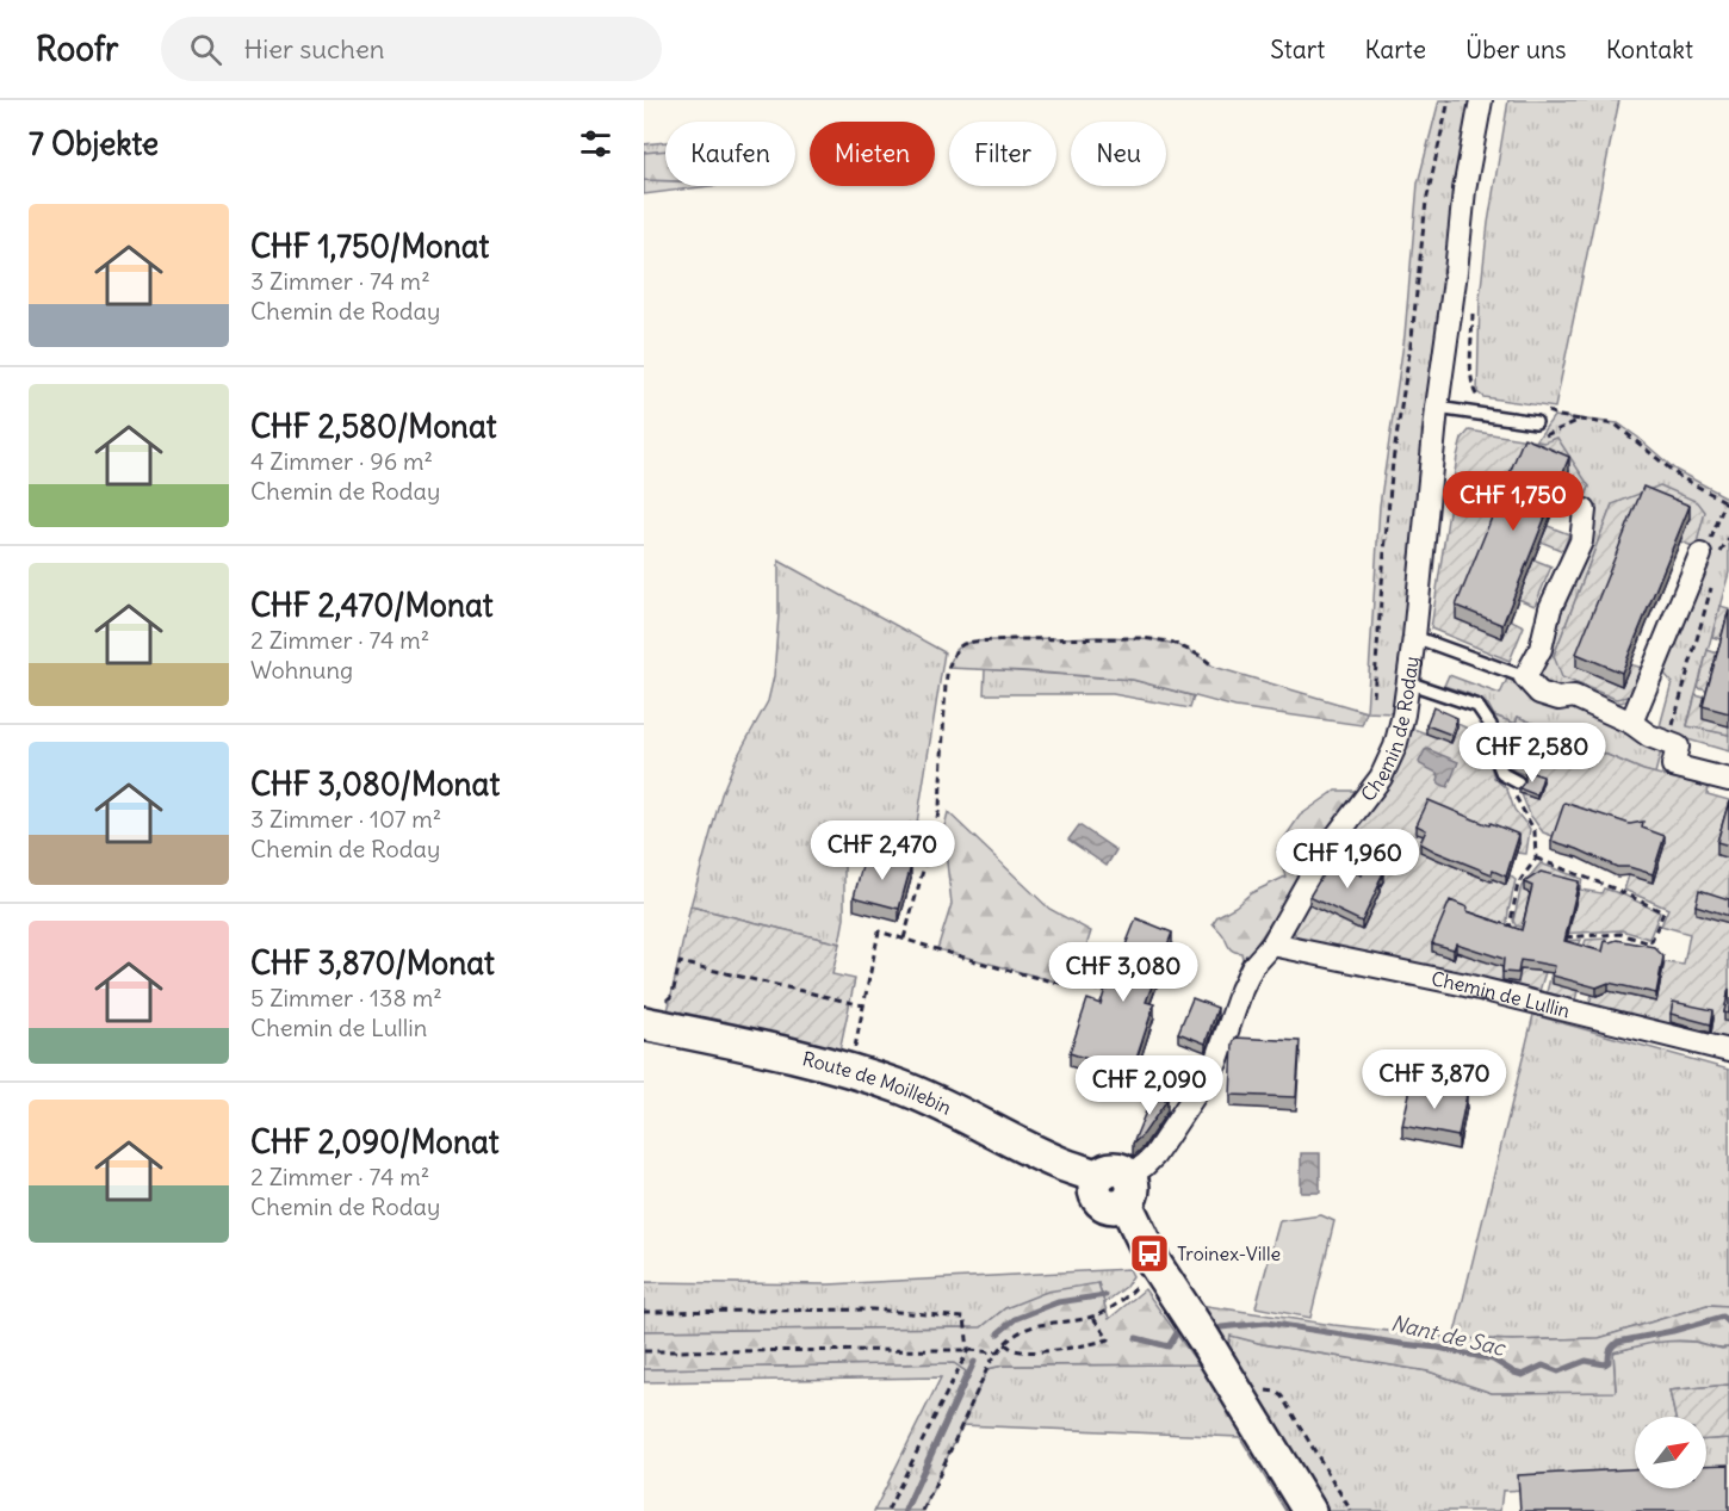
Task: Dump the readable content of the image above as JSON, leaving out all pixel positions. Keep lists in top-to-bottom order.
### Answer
{
  "streets": {
    "street": ["Chemin de Roday", "Chemin de Lullin", "Route de Moillebin"]
  },
  "crossings": [
    ["Chemin de Roday", "Chemin de Lullin"],
    ["Chemin de Roday", "Route de Moillebin"]
  ],
  "water": ["Nant de Sac"],
  "places": {
    "bus stop": ["Troinex-Ville"]
  },
  "north": "top right",
  "page": {
    "header": "Roofr",
    "search": "Hier suchen",
    "nav": [
      "Start",
      "Karte",
      "Über uns",
      "Kontakt"
    ],
    "heading": "7 Objekte",
    "chip": [
      "Kaufen",
      "Mieten",
      "Filter",
      "Neu"
    ],
    "list": [
      {
        "name": "CHF 1,750/Monat",
        "note": "3 Zimmer · 74 m² · Chemin de Roday"
      },
      {
        "name": "CHF 2,580/Monat",
        "note": "4 Zimmer · 96 m² · Chemin de Roday"
      },
      {
        "name": "CHF 2,470/Monat",
        "note": "2 Zimmer · 74 m² · Wohnung"
      },
      {
        "name": "CHF 3,080/Monat",
        "note": "3 Zimmer · 107 m² · Chemin de Roday"
      },
      {
        "name": "CHF 3,870/Monat",
        "note": "5 Zimmer · 138 m² · Chemin de Lullin"
      },
      {
        "name": "CHF 2,090/Monat",
        "note": "2 Zimmer · 74 m² · Chemin de Roday"
      }
    ],
    "price": [
      "CHF 1,750",
      "CHF 2,580",
      "CHF 2,470",
      "CHF 1,960",
      "CHF 3,080",
      "CHF 3,870",
      "CHF 2,090"
    ]
  }
}
